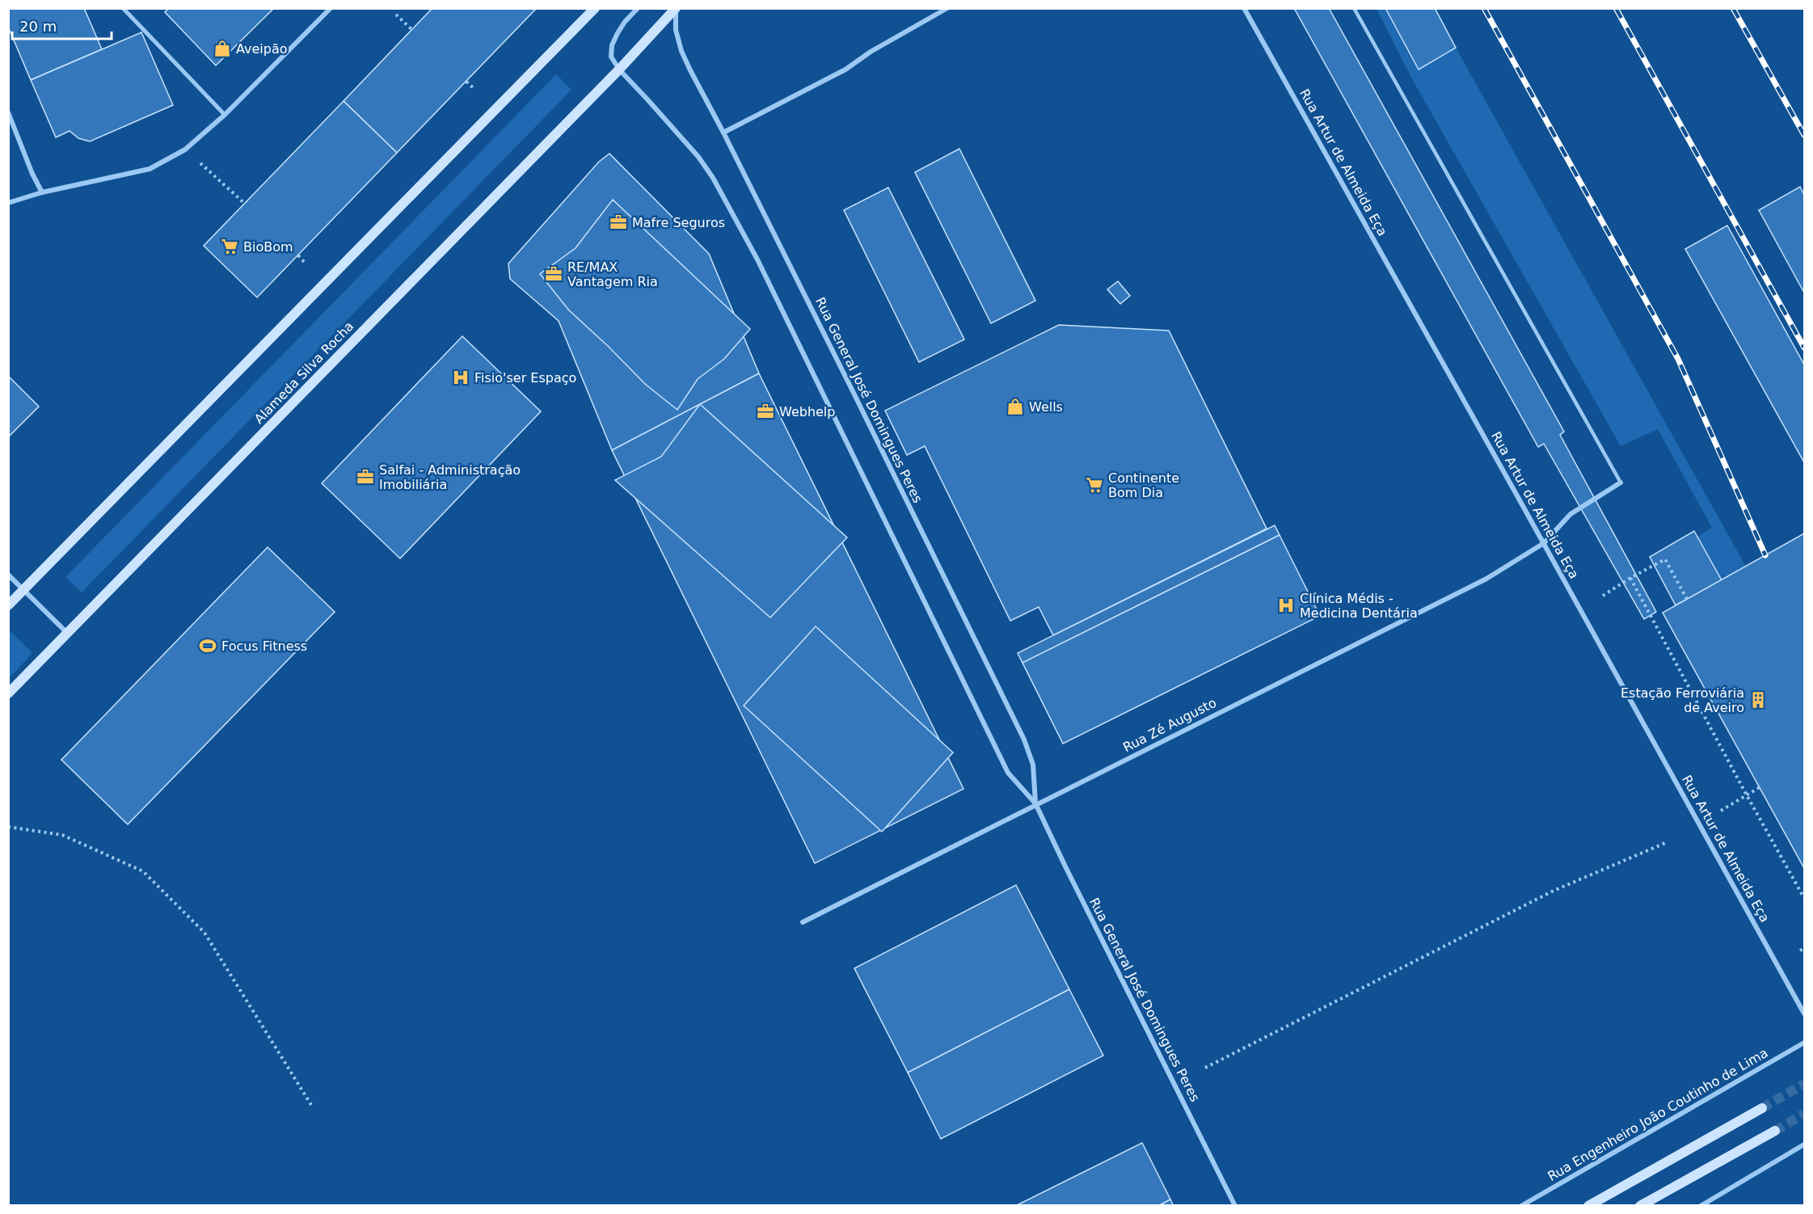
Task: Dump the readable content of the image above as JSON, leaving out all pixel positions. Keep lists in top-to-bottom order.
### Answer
{
  "streets": {
    "main road": ["Alameda Silva Rocha"],
    "street": [
      "Rua Artur de Almeida Eça",
      "Rua General José Domingues Peres",
      "Rua Zé Augusto",
      "Rua Engenheiro João Coutinho de Lima"
    ]
  },
  "crossings": [
    ["Rua Artur de Almeida Eça", "Rua Zé Augusto"],
    ["Alameda Silva Rocha", "Rua General José Domingues Peres"],
    ["Rua General José Domingues Peres", "Rua Zé Augusto"]
  ],
  "places": {
    "shop": ["Aveipão", "Wells"],
    "office": [
      "Mafre Seguros",
      "RE/MAX Vantagem Ria",
      "Webhelp",
      "Salfai - Administração Imobiliária"
    ],
    "supermarket": ["BioBom", "Continente Bom Dia"],
    "hospital": ["Fisio'ser Espaço", "Clínica Médis - Medicina Dentária"],
    "sports": ["Focus Fitness"],
    "building": ["Estação Ferroviária de Aveiro"]
  },
  "scale_bar": "20 m"
}
